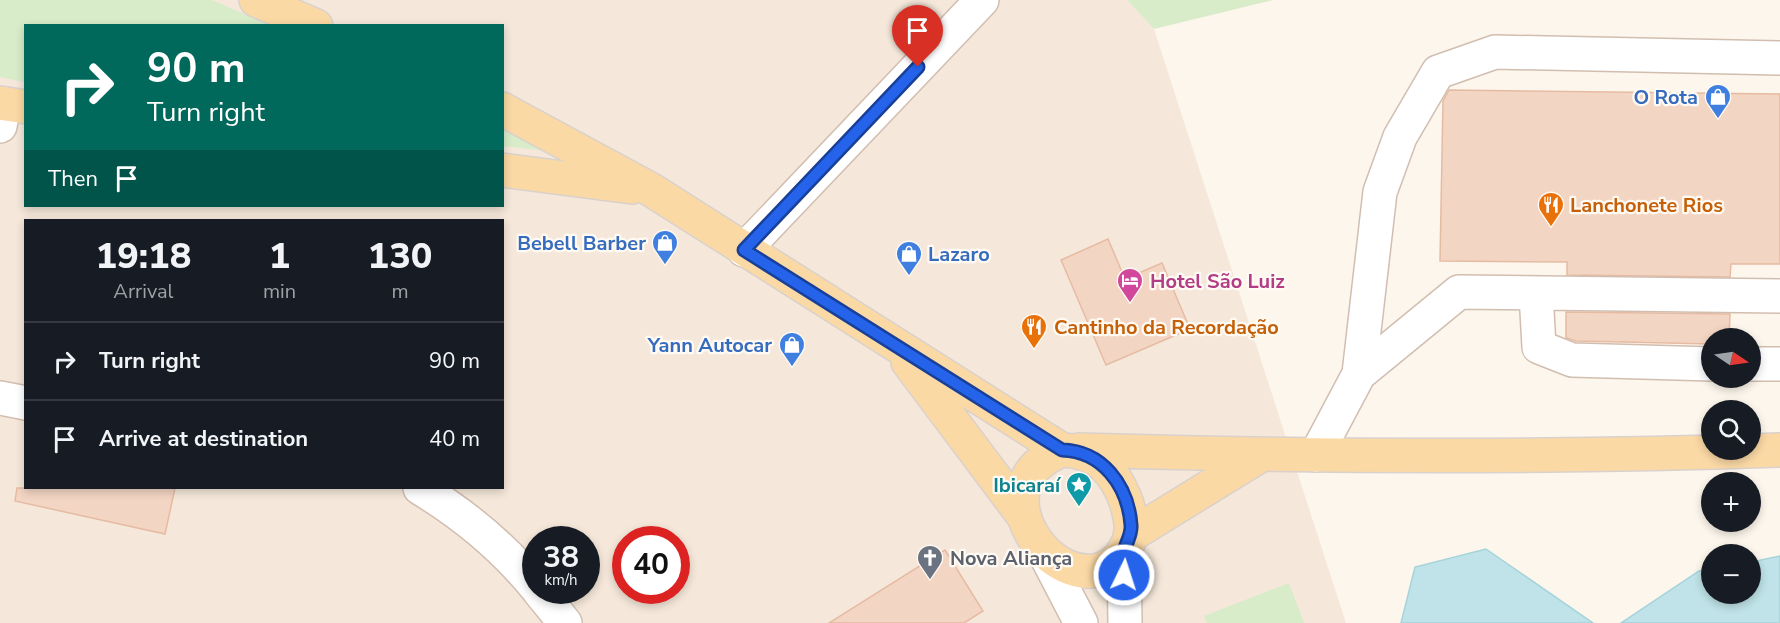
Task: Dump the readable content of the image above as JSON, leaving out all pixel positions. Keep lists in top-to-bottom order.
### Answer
{
  "places": {
    "shop": [
      "O Rota",
      "Bebell Barber",
      "Lazaro",
      "Yann Autocar"
    ],
    "restaurant": ["Lanchonete Rios", "Cantinho da Recordação"],
    "hotel": ["Hotel São Luiz"],
    "place": ["Ibicaraí"],
    "church": ["Nova Aliança"]
  },
  "north": "right",
  "page": {
    "turn": ["90 m", "Turn right"],
    "then": "Then",
    "eta": [
      "19:18",
      "Arrival",
      "1",
      "min",
      "130",
      "m"
    ],
    "list": [
      {
        "name": "Turn right",
        "value": "90 m"
      },
      {
        "name": "Arrive at destination",
        "value": "40 m"
      }
    ],
    "map_buttons": ["+", "−"],
    "speed": "38 km/h",
    "limit": "40"
  }
}
